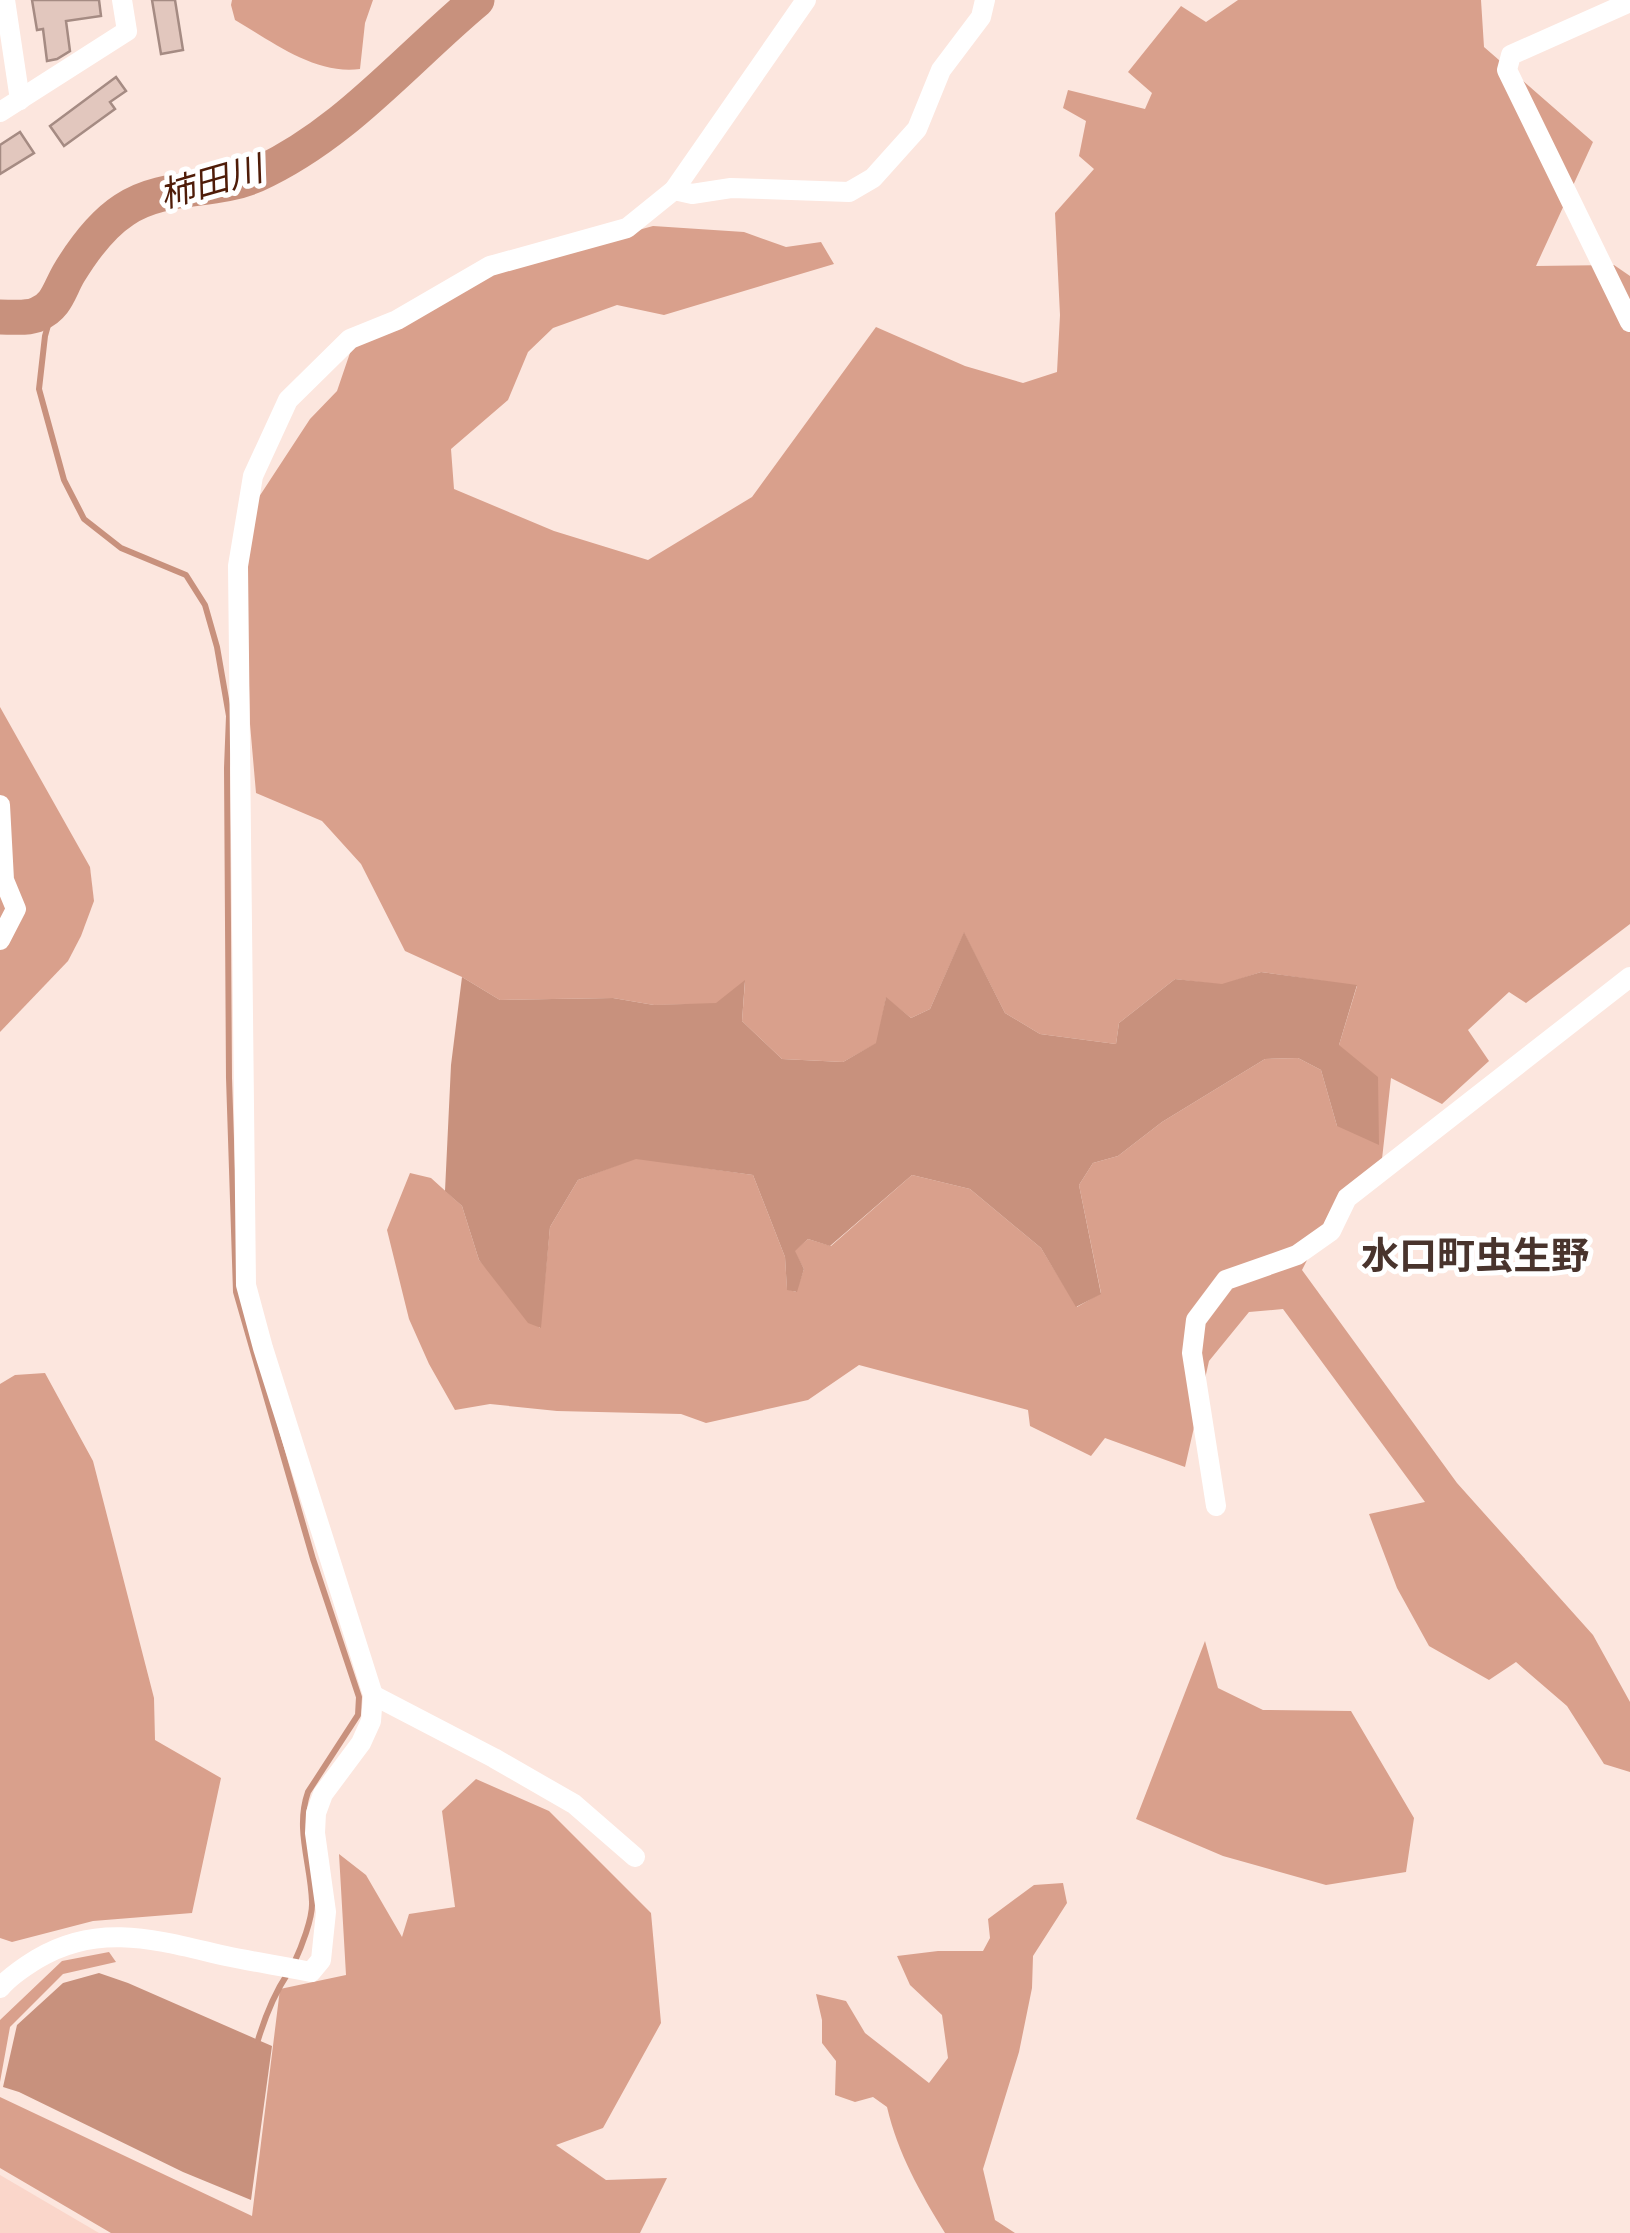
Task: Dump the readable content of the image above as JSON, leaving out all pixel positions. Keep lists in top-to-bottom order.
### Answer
{
  "districts": ["水口町虫生野"],
  "water": ["柿田川"]
}
